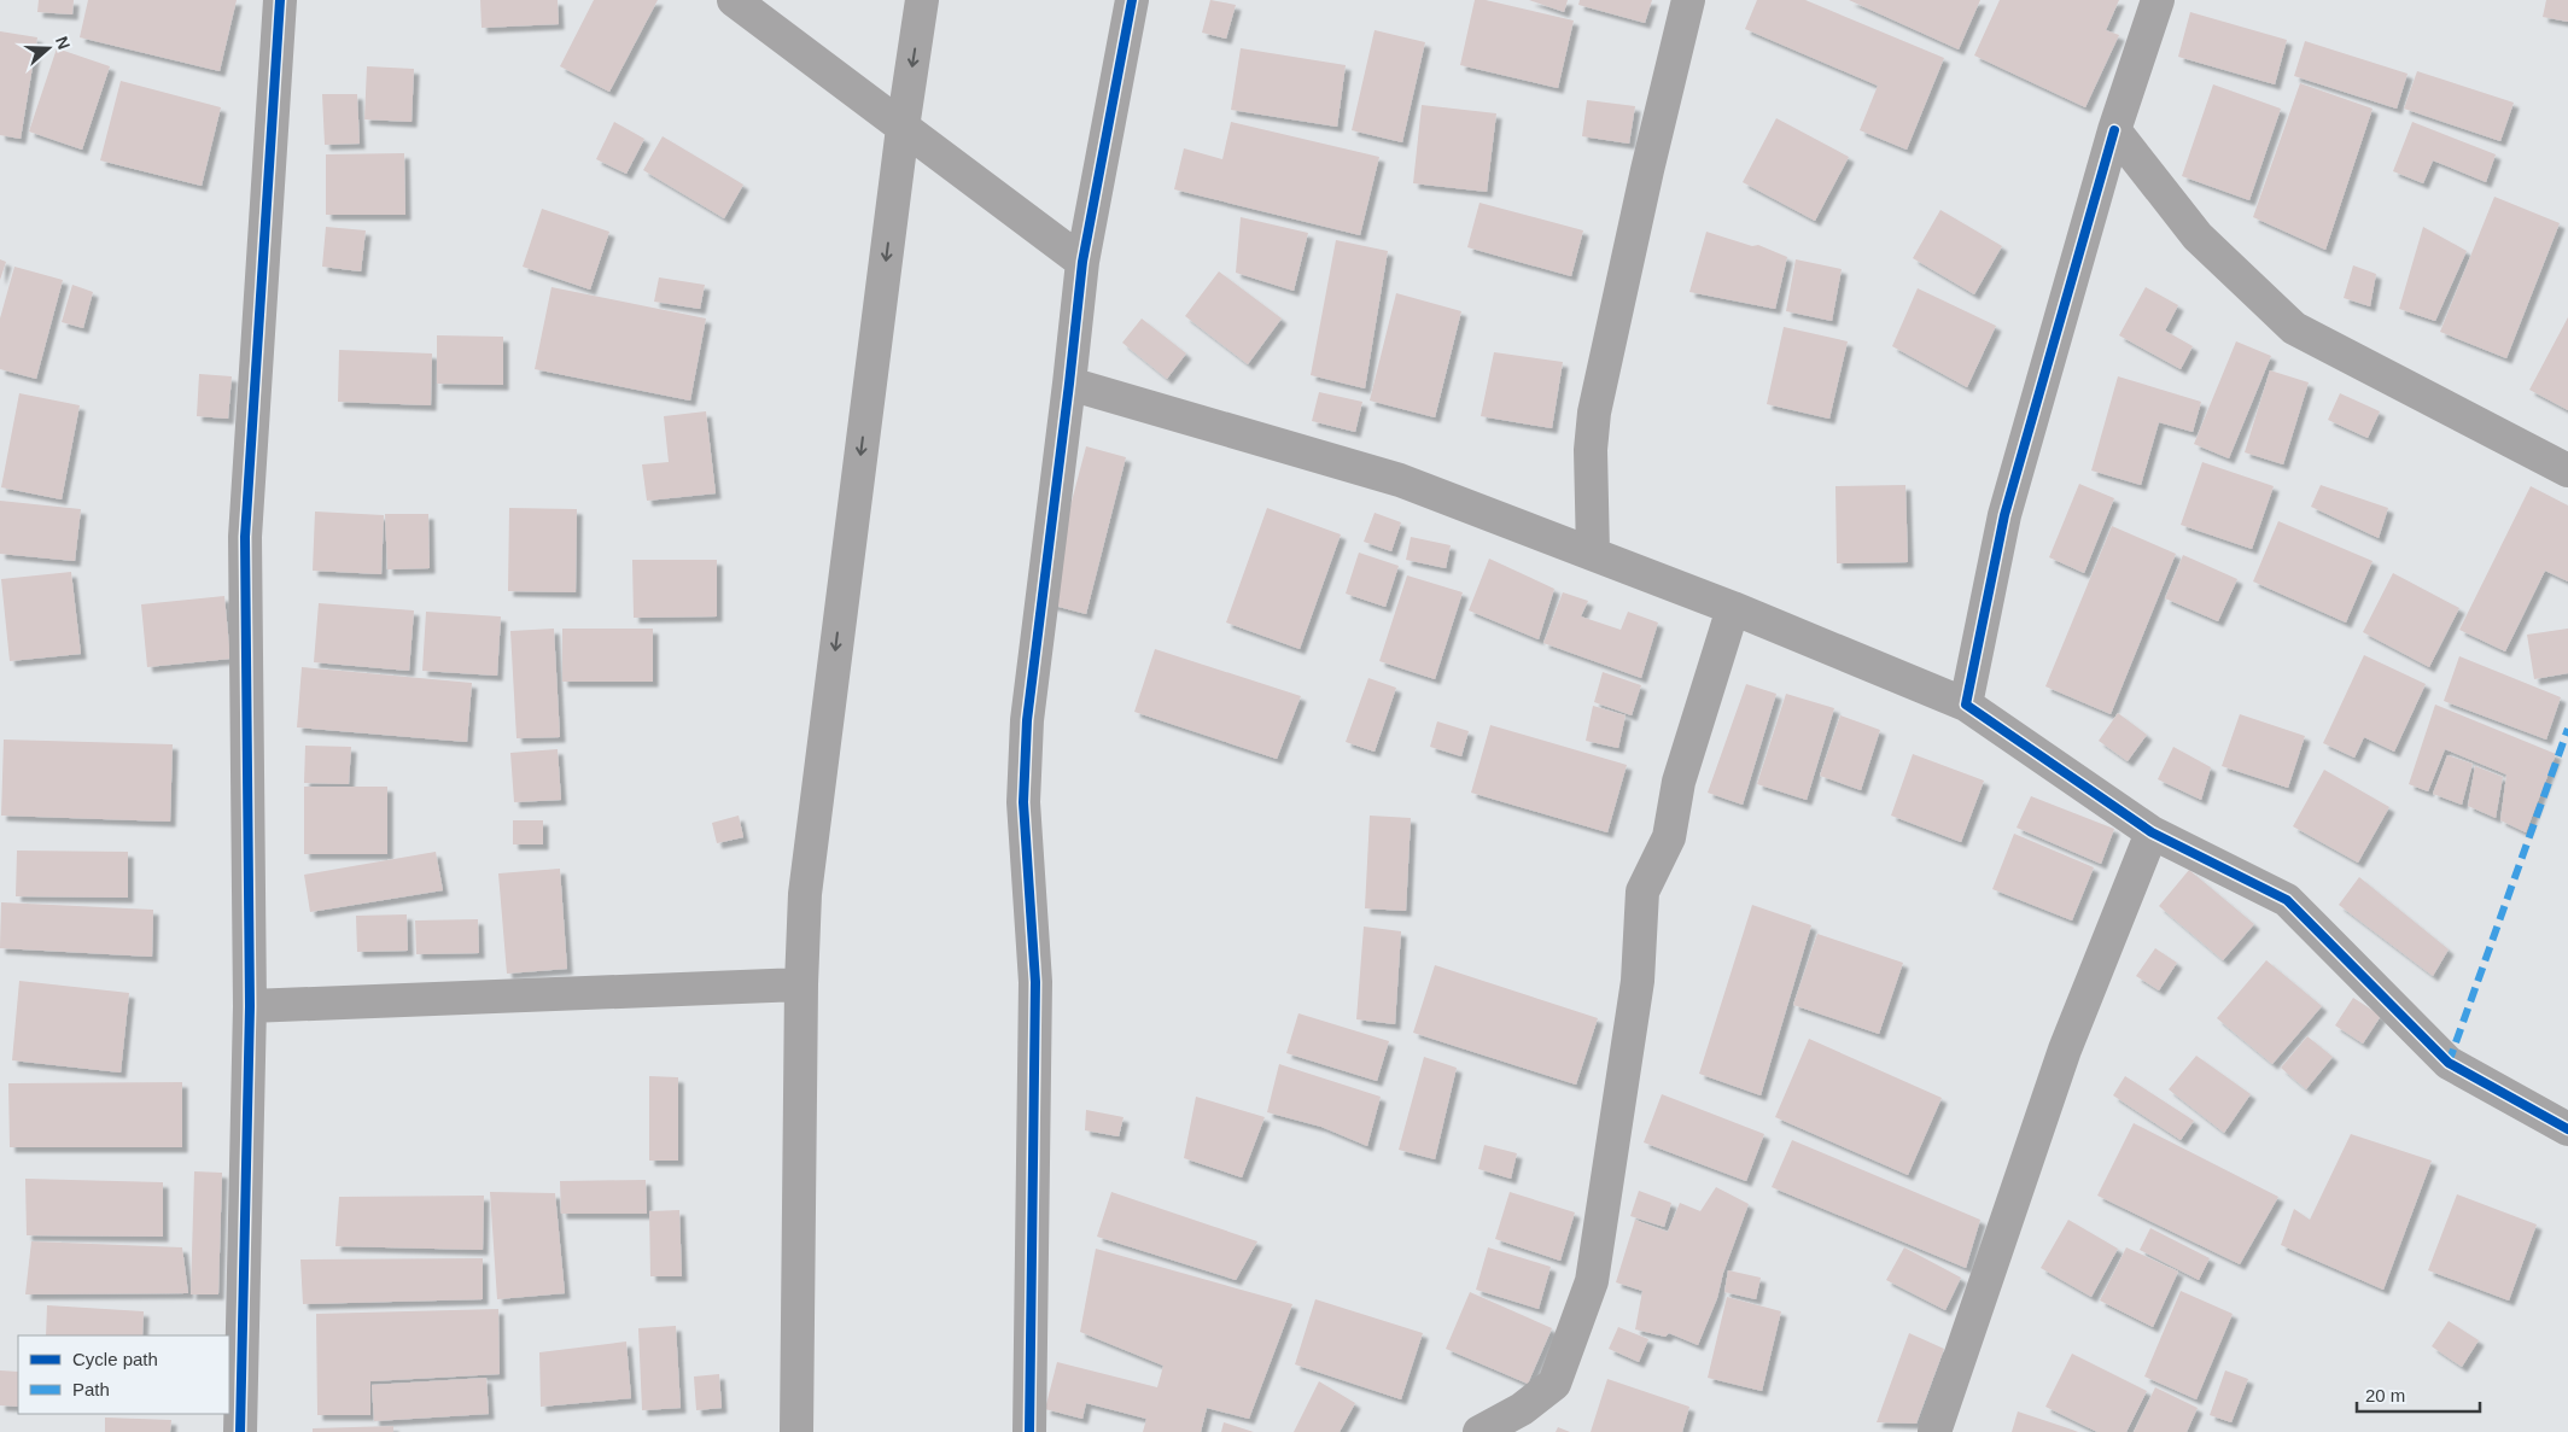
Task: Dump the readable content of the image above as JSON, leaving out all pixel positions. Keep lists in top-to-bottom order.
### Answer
{
  "legend": ["Cycle path", "Path"],
  "scale_bar": "20 m",
  "north": "right"
}
